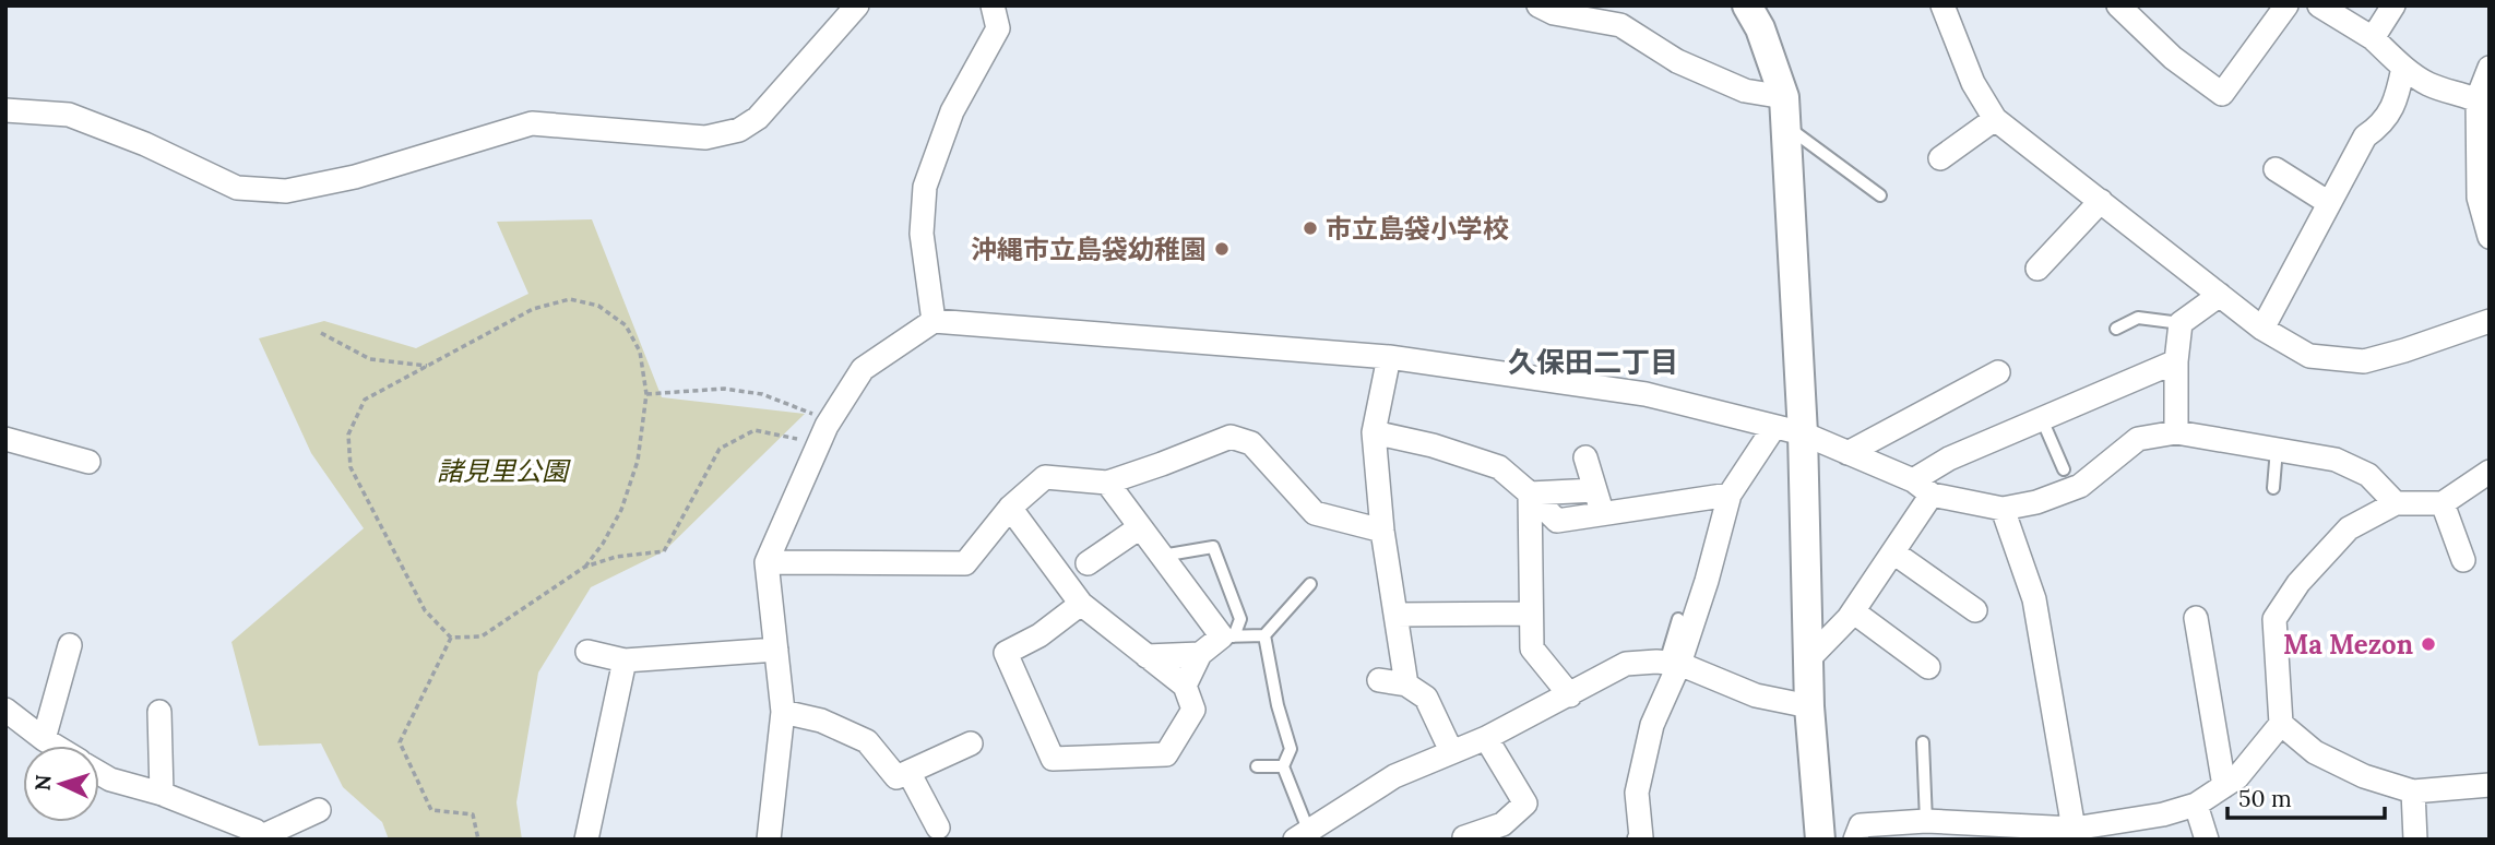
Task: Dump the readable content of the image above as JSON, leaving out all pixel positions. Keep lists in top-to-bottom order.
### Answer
{
  "districts": ["久保田二丁目"],
  "parks": ["諸見里公園"],
  "places": ["市立島袋小学校", "沖縄市立島袋幼稚園", "Ma Mezon"],
  "scale_bar": "50 m",
  "north": "left"
}
